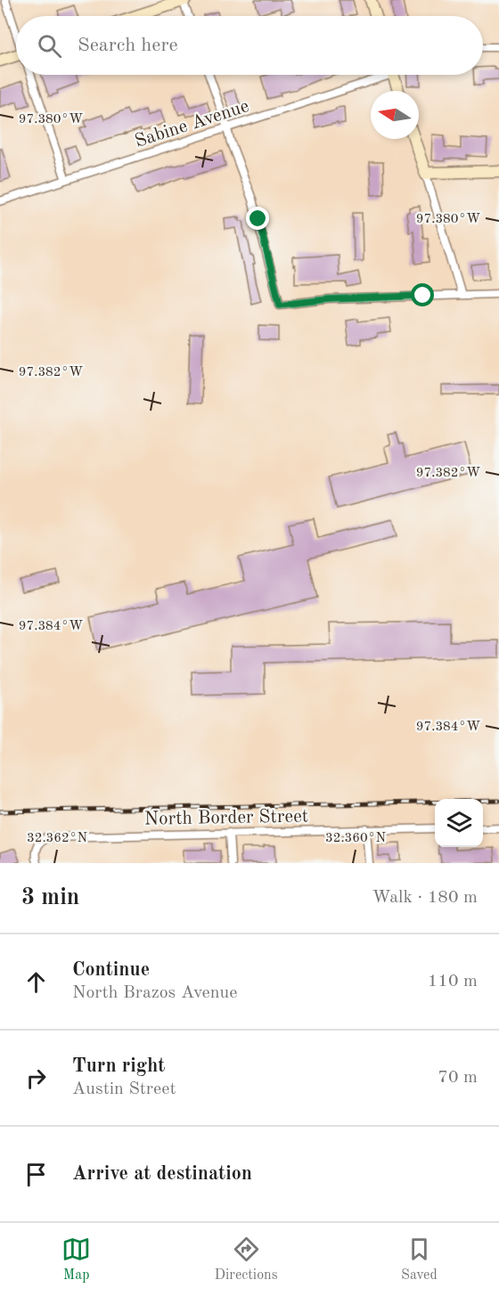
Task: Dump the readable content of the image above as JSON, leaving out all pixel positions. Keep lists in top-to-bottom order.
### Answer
{
  "streets": {
    "street": ["Sabine Avenue", "North Border Street"]
  },
  "north": "left",
  "page": {
    "search": "Search here",
    "heading": ["3 min", "Walk · 180 m"],
    "list": [
      ["Continue", "North Brazos Avenue", "110 m"],
      ["Turn right", "Austin Street", "70 m"],
      "Arrive at destination"
    ],
    "nav": ["Map", "Directions", "Saved"]
  },
  "coordinates": [
    "97.380°W",
    "97.382°W",
    "97.384°W",
    "32.362°N",
    "32.360°N"
  ]
}
